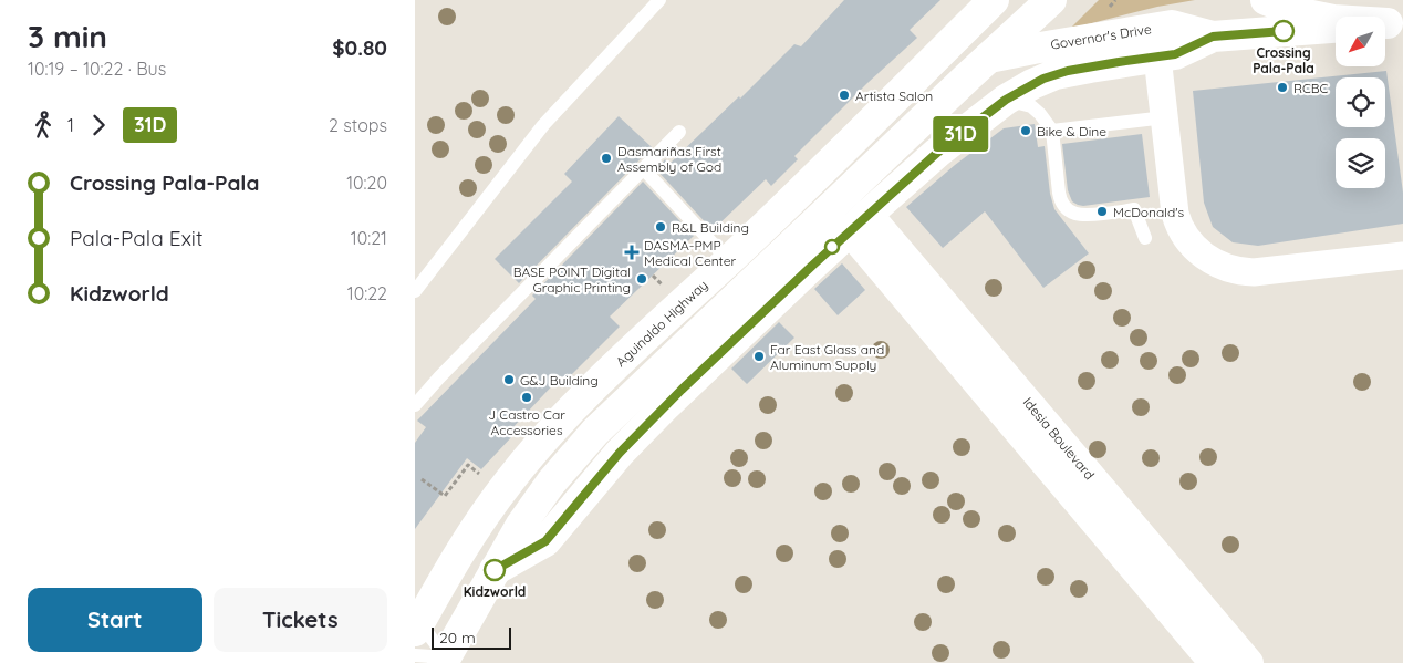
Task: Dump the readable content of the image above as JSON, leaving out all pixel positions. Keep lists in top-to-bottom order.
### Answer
{
  "streets": {
    "main road": ["Governor's Drive", "Aguinaldo Highway", "Idesia Boulevard"]
  },
  "places": {
    "other": [
      "Crossing Pala-Pala",
      "RCBC",
      "Artista Salon",
      "Bike & Dine",
      "Dasmariñas First Assembly of God",
      "McDonald's",
      "R&L Building",
      "BASE POINT Digital Graphic Printing",
      "Far East Glass and Aluminum Supply",
      "G&J Building",
      "J Castro Car Accessories",
      "Kidzworld"
    ],
    "health": ["DASMA-PMP Medical Center"]
  },
  "lines": ["bus line 31D"],
  "scale_bar": "20 m",
  "north": "bottom left",
  "page": {
    "heading": ["3 min", "10:19 – 10:22 · Bus", "$0.80"],
    "on_map": "31D",
    "legs": ["1", "31D", "2 stops"],
    "list": [
      {
        "name": "Crossing Pala-Pala",
        "value": "10:20"
      },
      {
        "name": "Pala-Pala Exit",
        "value": "10:21"
      },
      {
        "name": "Kidzworld",
        "value": "10:22"
      }
    ],
    "buttons": ["Start", "Tickets"],
    "scale": "20 m"
  }
}
